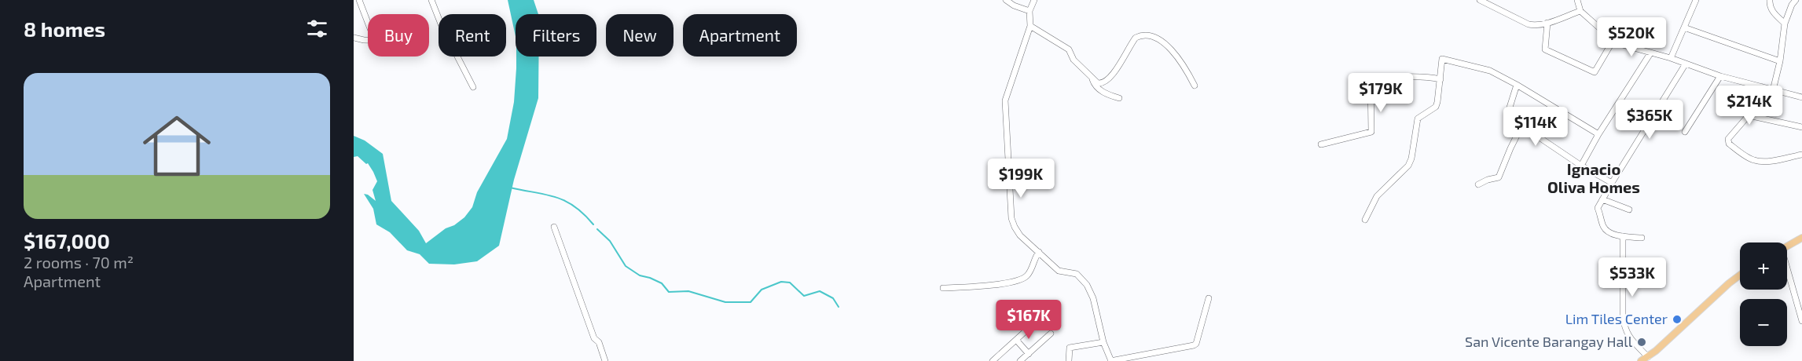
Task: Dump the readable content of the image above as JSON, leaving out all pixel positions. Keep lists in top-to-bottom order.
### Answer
{
  "districts": ["Ignacio Oliva Homes"],
  "places": ["Lim Tiles Center", "San Vicente Barangay Hall"],
  "page": {
    "heading": "8 homes",
    "chip": [
      "Buy",
      "Rent",
      "Filters",
      "New",
      "Apartment"
    ],
    "price": [
      "$520K",
      "$179K",
      "$214K",
      "$365K",
      "$114K",
      "$199K",
      "$533K",
      "$167K"
    ],
    "list": [
      {
        "name": "$167,000",
        "note": "2 rooms · 70 m² · Apartment"
      }
    ],
    "map_buttons": ["+", "−"]
  }
}
